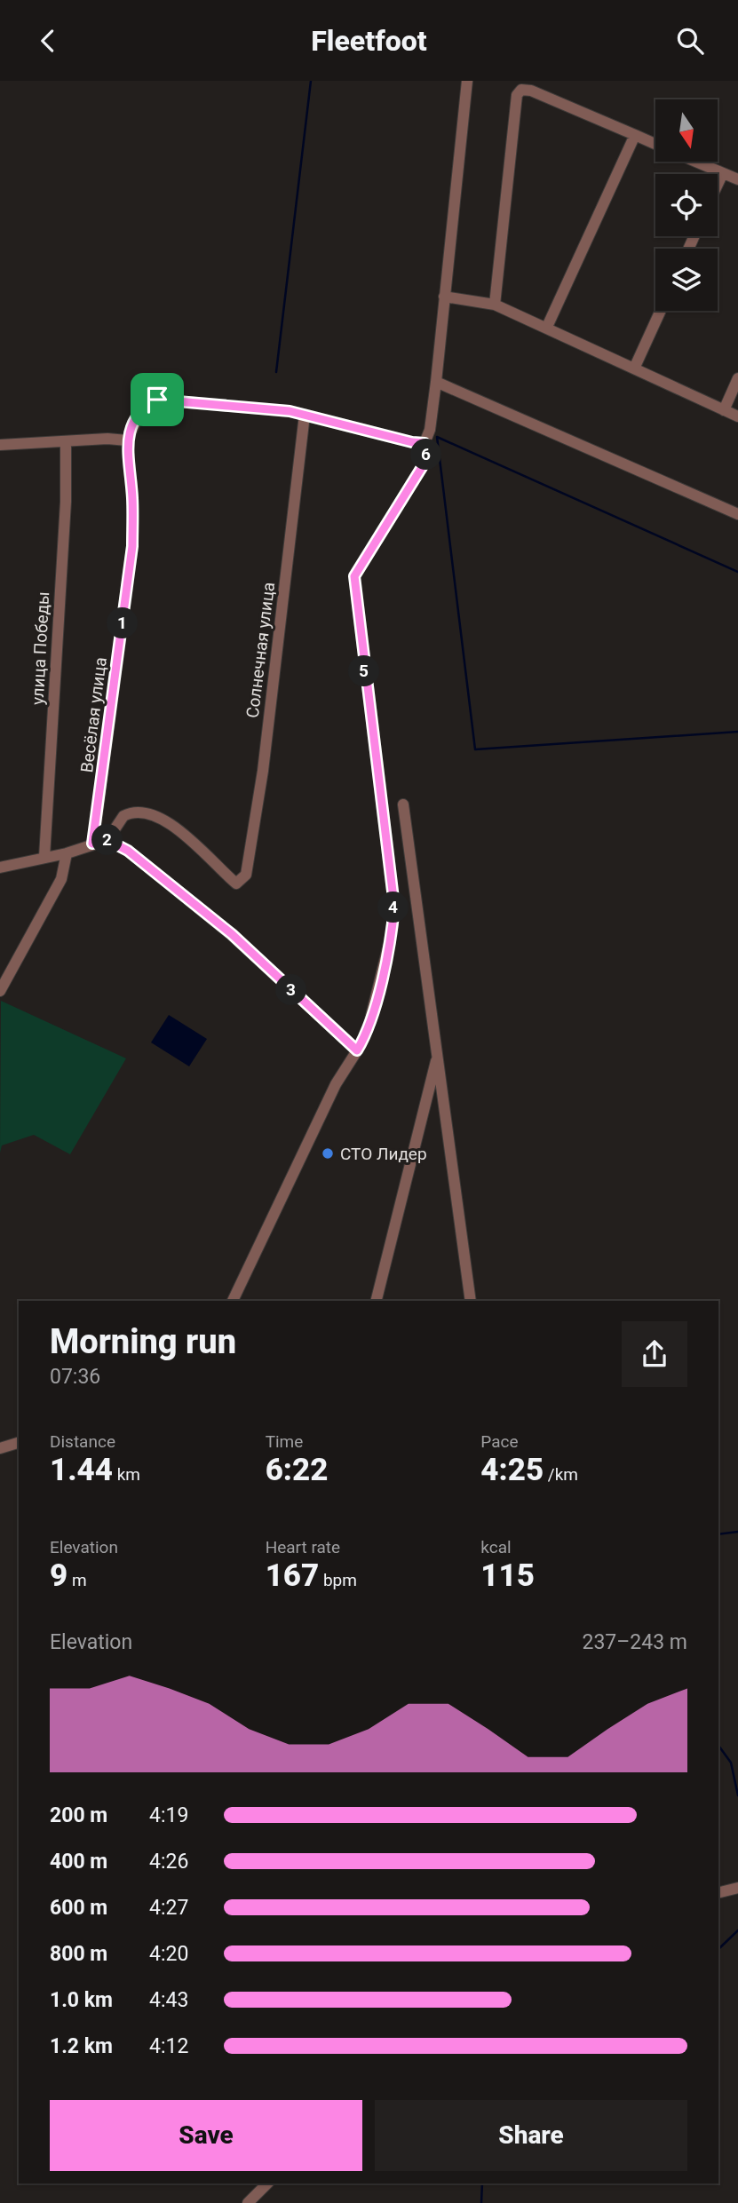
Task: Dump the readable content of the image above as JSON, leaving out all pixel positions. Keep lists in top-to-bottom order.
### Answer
{
  "streets": {
    "street": ["улица Победы", "Солнечная улица", "Весёлая улица"]
  },
  "places": ["СТО Лидер"],
  "north": "bottom",
  "page": {
    "header": "Fleetfoot",
    "pins": [
      "6",
      "1",
      "5",
      "2",
      "4",
      "3"
    ],
    "heading": ["Morning run", "07:36"],
    "stats": [
      ["Distance", "1.44 km"],
      ["Time", "6:22"],
      ["Pace", "4:25 /km"],
      ["Elevation", "9 m"],
      ["Heart rate", "167 bpm"],
      ["kcal", "115"]
    ],
    "chart": ["Elevation", "237–243 m"],
    "list": [
      {
        "name": "200 m",
        "note": "4:19"
      },
      {
        "name": "400 m",
        "note": "4:26"
      },
      {
        "name": "600 m",
        "note": "4:27"
      },
      {
        "name": "800 m",
        "note": "4:20"
      },
      {
        "name": "1.0 km",
        "note": "4:43"
      },
      {
        "name": "1.2 km",
        "note": "4:12"
      }
    ],
    "buttons": ["Save", "Share"]
  }
}
